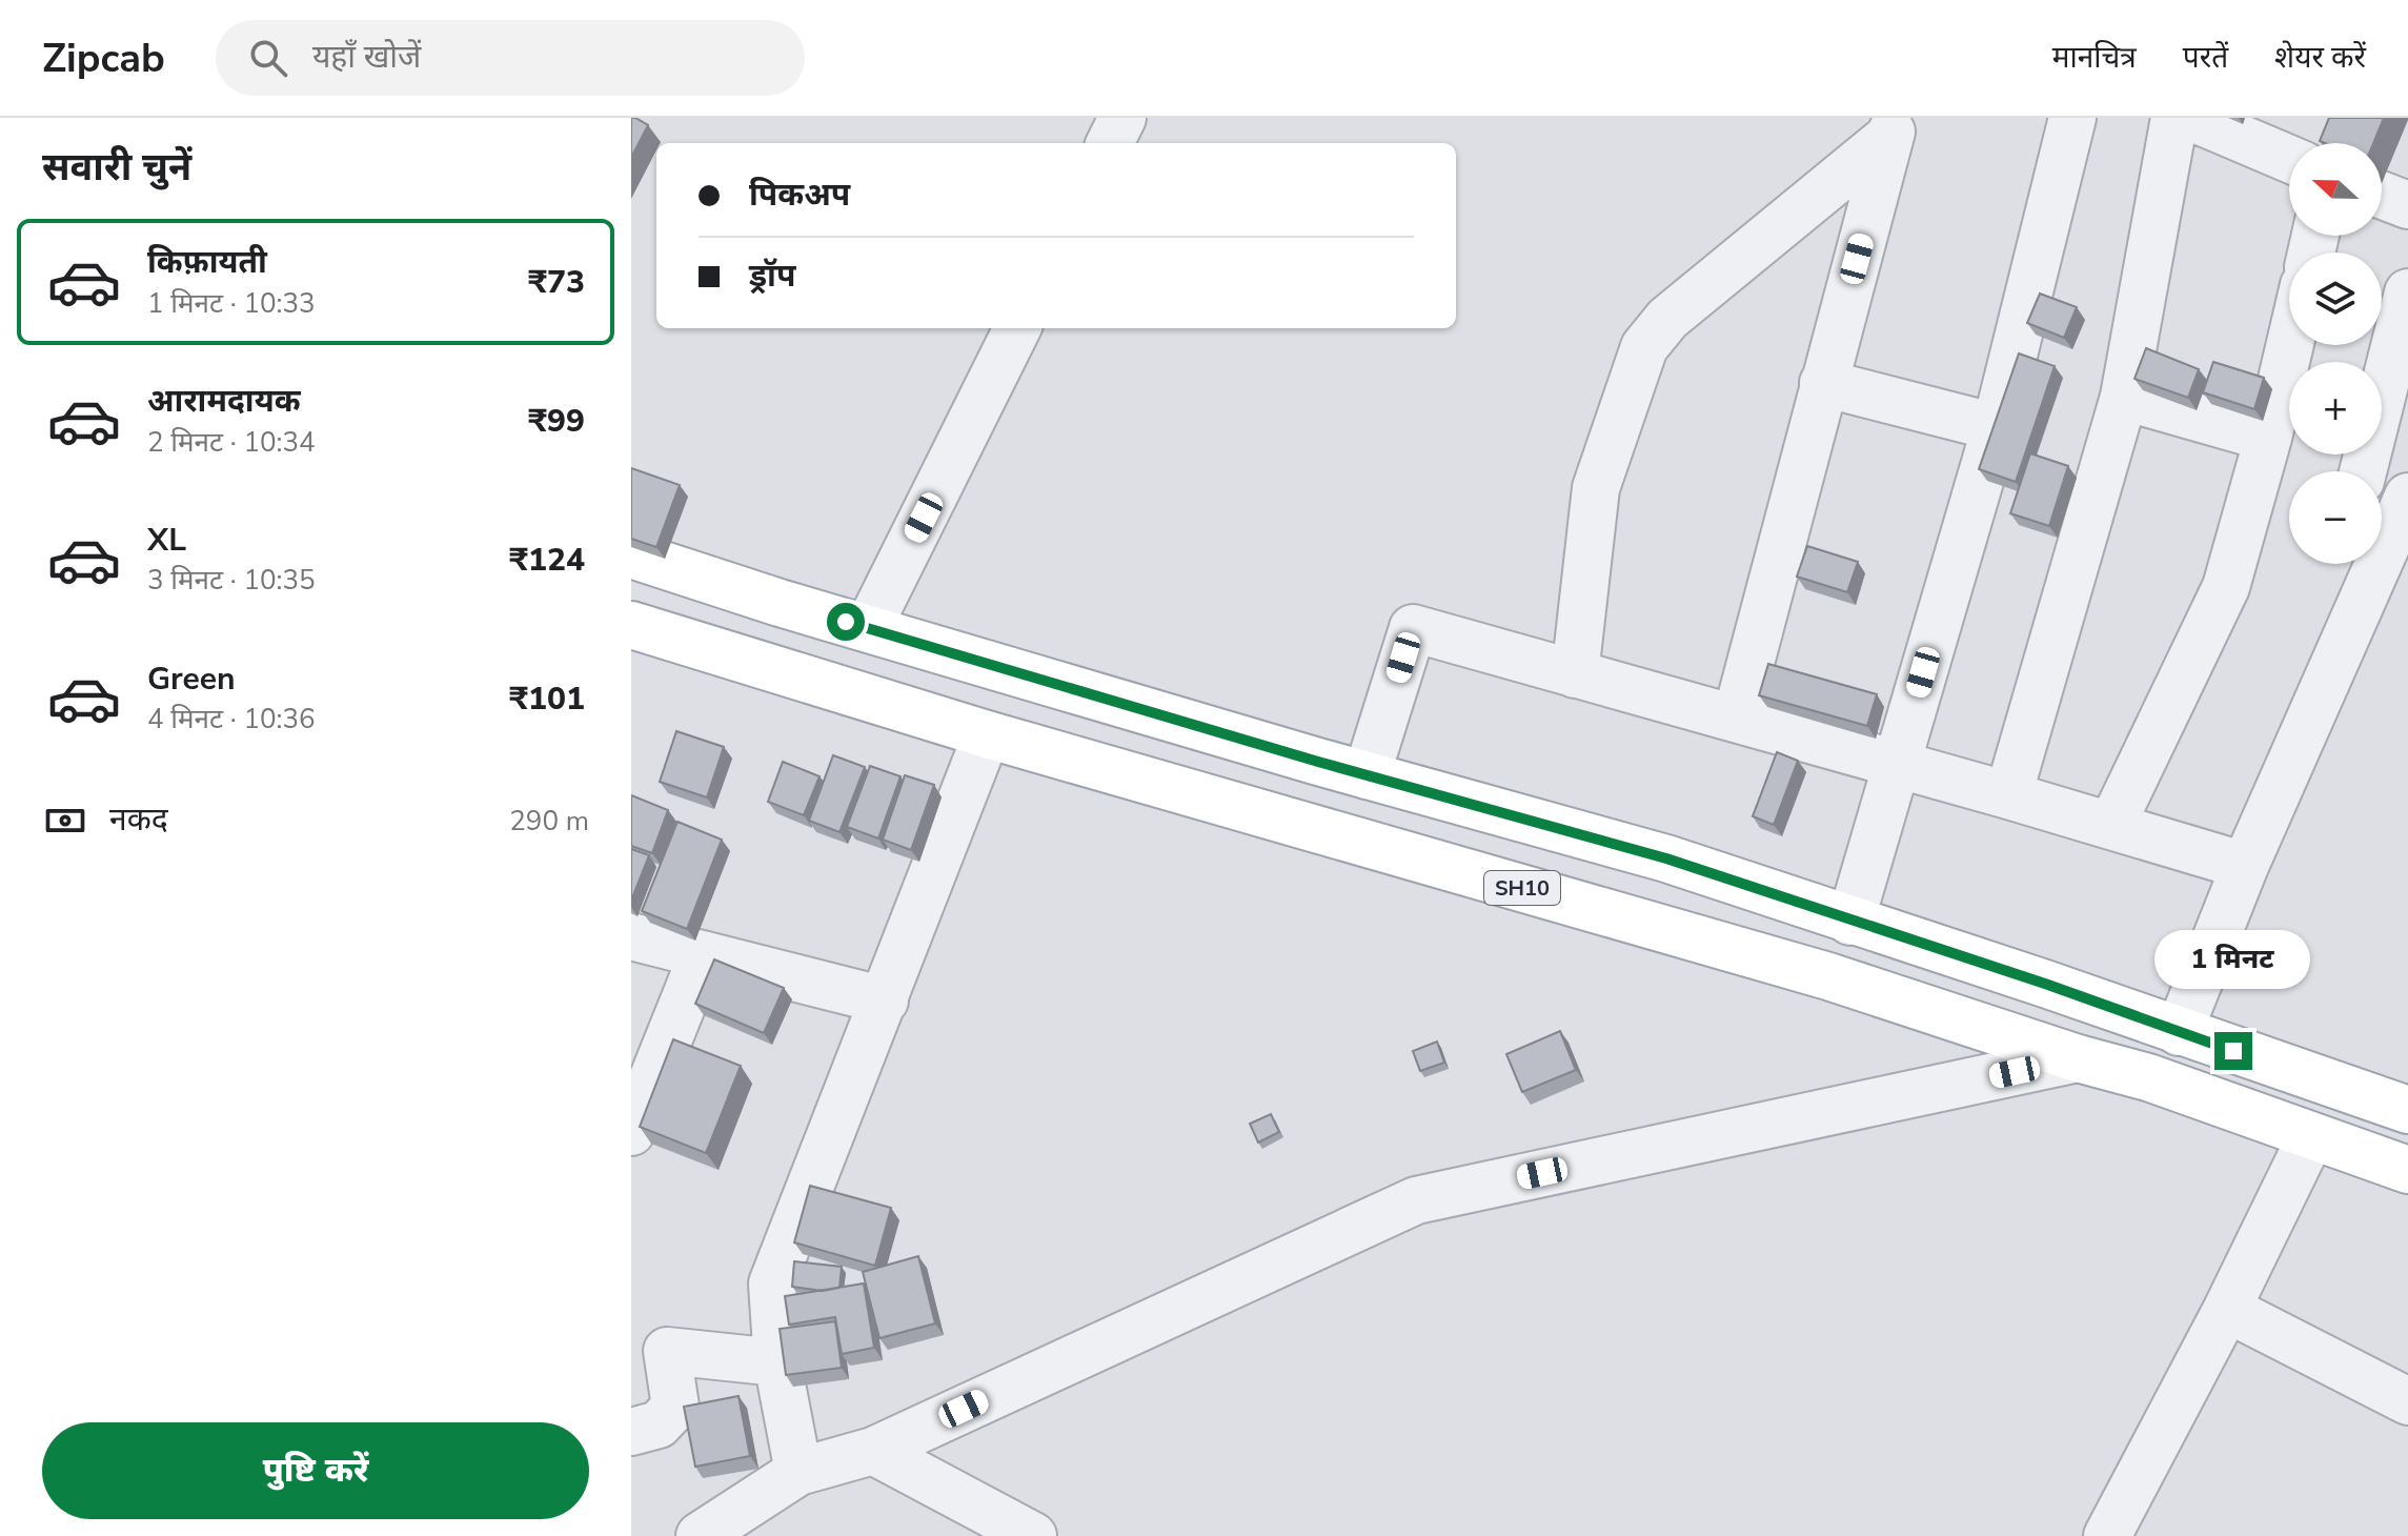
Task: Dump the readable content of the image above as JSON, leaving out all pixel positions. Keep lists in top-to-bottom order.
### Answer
{
  "streets": {
    "main road": ["SH10"]
  },
  "north": "left",
  "page": {
    "header": "Zipcab",
    "search": "यहाँ खोजें",
    "nav": ["मानचित्र", "परतें", "शेयर करें"],
    "heading": "सवारी चुनें",
    "map_buttons": ["+", "−"],
    "banner": ["पिकअप", "ड्रॉप"],
    "list": [
      {
        "name": "किफ़ायती",
        "note": "1 मिनट · 10:33",
        "value": "₹73"
      },
      {
        "name": "आरामदायक",
        "note": "2 मिनट · 10:34",
        "value": "₹99"
      },
      {
        "name": "XL",
        "note": "3 मिनट · 10:35",
        "value": "₹124"
      },
      {
        "name": "Green",
        "note": "4 मिनट · 10:36",
        "value": "₹101"
      }
    ],
    "pay": ["नकद", "290 m"],
    "bubble": "1 मिनट",
    "buttons": "पुष्टि करें"
  }
}
